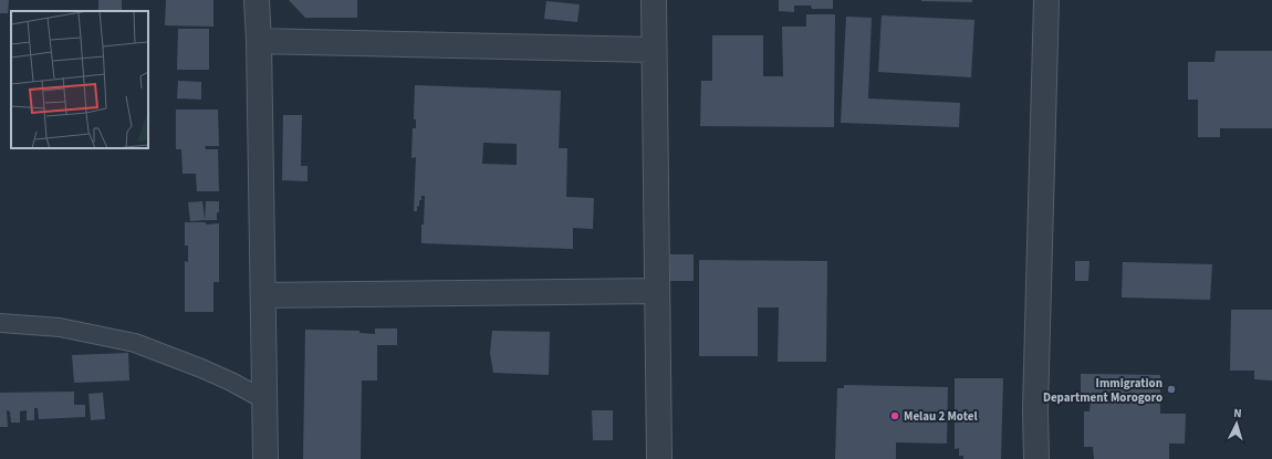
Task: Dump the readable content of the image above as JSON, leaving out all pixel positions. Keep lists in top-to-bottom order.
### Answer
{
  "places": ["Immigration Department Morogoro", "Melau 2 Motel"],
  "north": "top"
}
